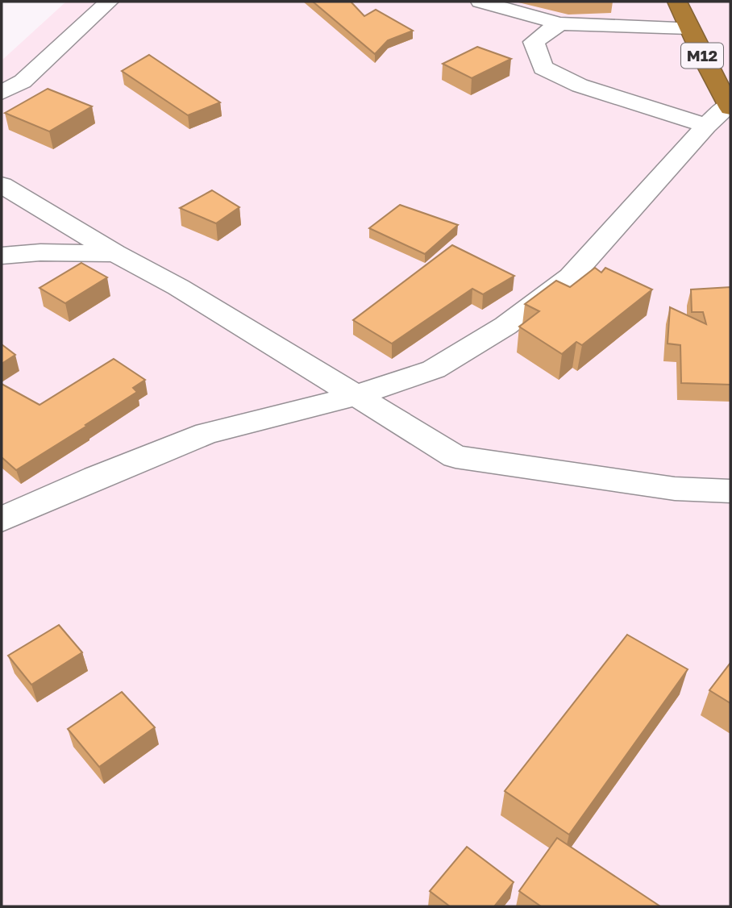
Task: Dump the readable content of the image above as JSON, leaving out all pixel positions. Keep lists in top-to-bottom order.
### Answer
{
  "streets": {
    "highway": ["M12"]
  }
}
